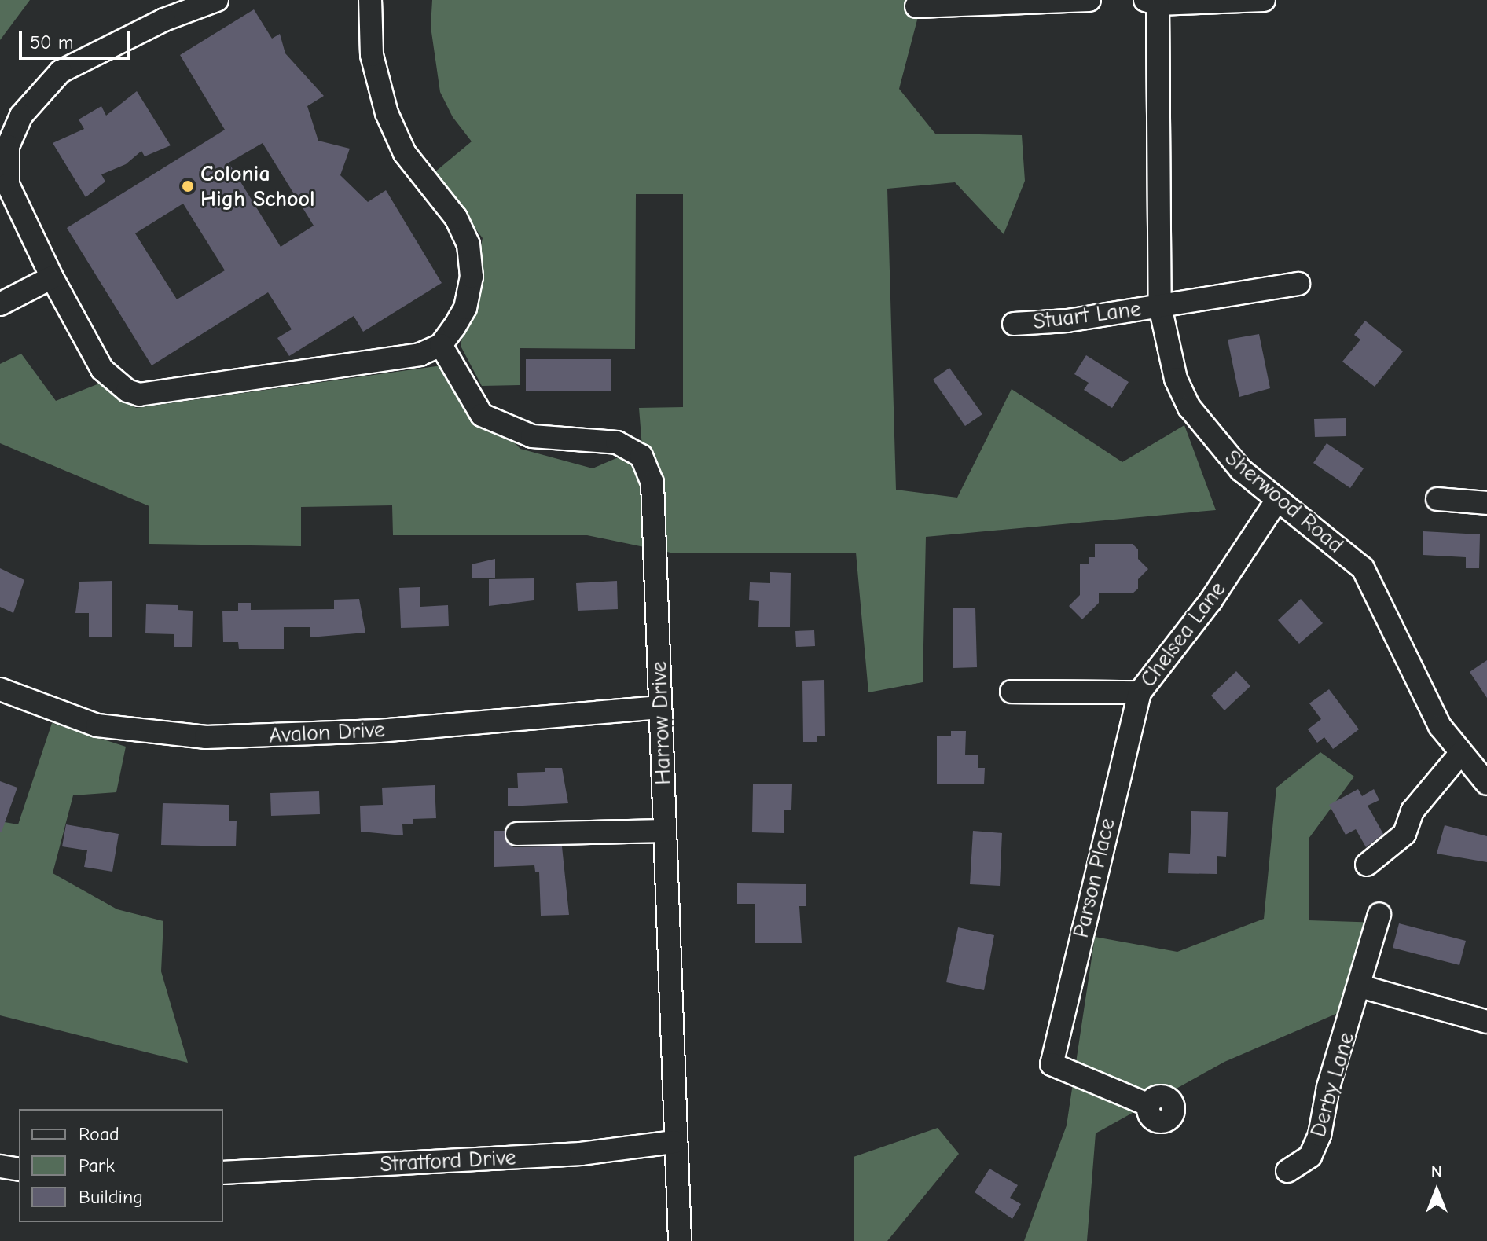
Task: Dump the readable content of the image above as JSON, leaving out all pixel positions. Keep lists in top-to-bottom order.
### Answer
{
  "streets": {
    "street": [
      "Stuart Lane",
      "Sherwood Road",
      "Chelsea Lane",
      "Harrow Drive",
      "Avalon Drive",
      "Parson Place",
      "Derby Lane",
      "Stratford Drive"
    ]
  },
  "crossings": [
    ["Stuart Lane", "Sherwood Road"],
    ["Sherwood Road", "Chelsea Lane"],
    ["Chelsea Lane", "Parson Place"],
    ["Harrow Drive", "Avalon Drive"],
    ["Harrow Drive", "Stratford Drive"]
  ],
  "places": ["Colonia High School"],
  "legend": ["Road", "Park", "Building"],
  "scale_bar": "50 m",
  "north": "top"
}
